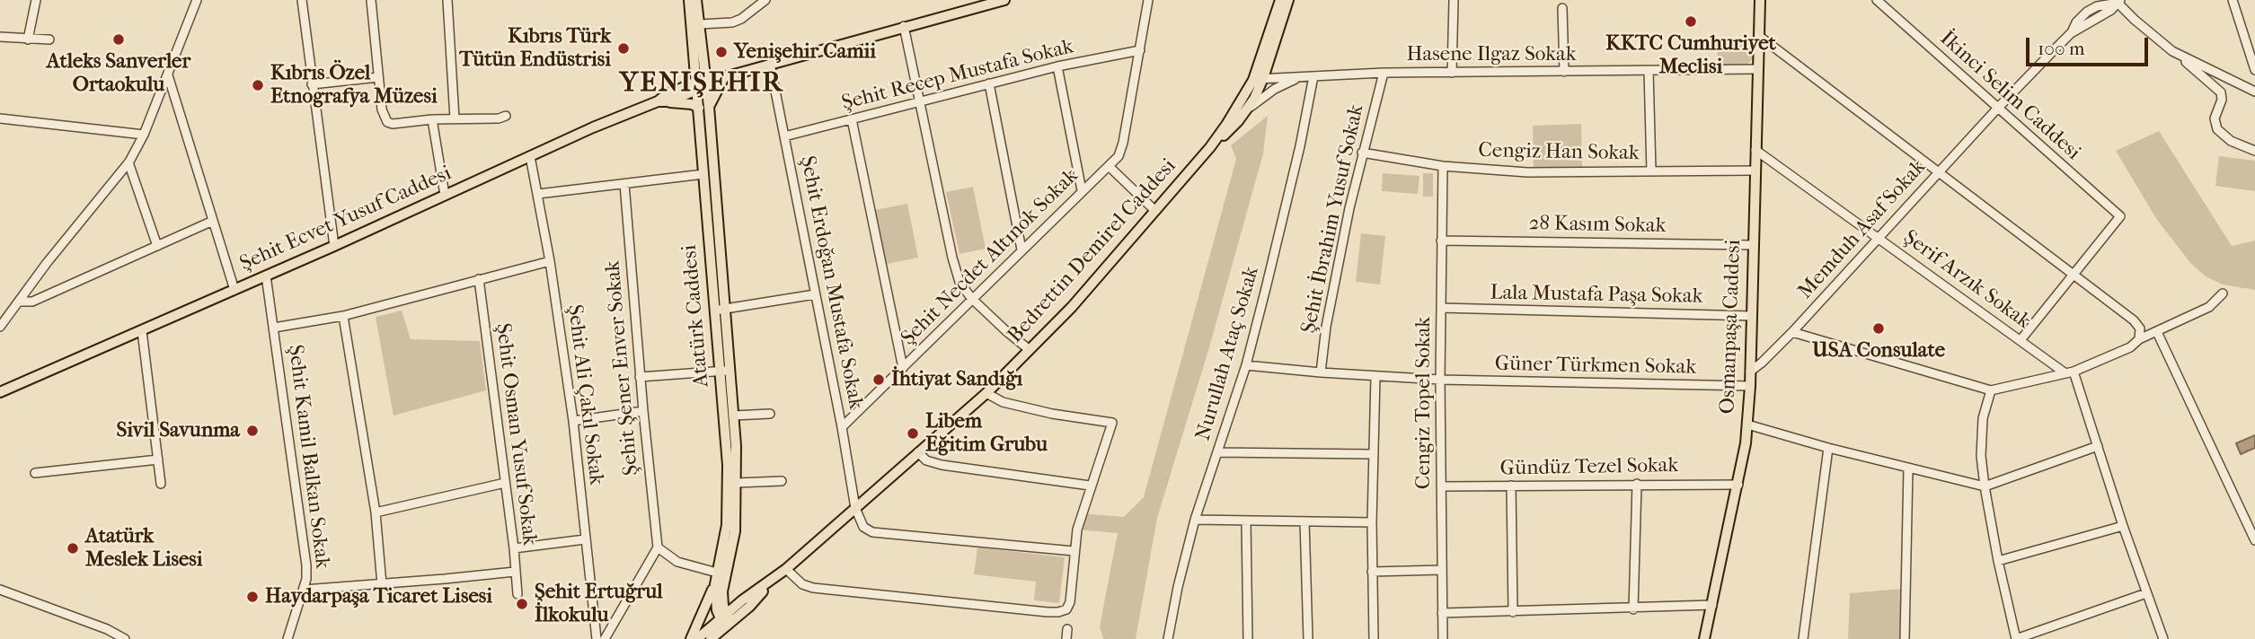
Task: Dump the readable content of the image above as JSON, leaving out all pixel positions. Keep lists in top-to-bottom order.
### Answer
{
  "streets": {
    "main road": [
      "Şehit Ecvet Yusuf Caddesi",
      "Bedrettin Demirel Caddesi",
      "Atatürk Caddesi",
      "Osmanpaşa Caddesi"
    ],
    "street": [
      "Hasene Ilgaz Sokak",
      "Şehit Recep Mustafa Sokak",
      "İkinci Selim Caddesi",
      "Cengiz Han Sokak",
      "Şehit İbrahim Yusuf Sokak",
      "28 Kasım Sokak",
      "Memduh Asaf Sokak",
      "Şehit Necdet Altınok Sokak",
      "Şerif Arzık Sokak",
      "Şehit Erdoğan Mustafa Sokak",
      "Lala Mustafa Paşa Sokak",
      "Nurullah Ataç Sokak",
      "Güner Türkmen Sokak",
      "Şehit Şener Enver Sokak",
      "Şehit Ali Çakıl Sokak",
      "Cengiz Topel Sokak",
      "Şehit Osman Yusuf Sokak",
      "Şehit Kamil Balkan Sokak",
      "Gündüz Tezel Sokak"
    ]
  },
  "crossings": [
    ["Hasene Ilgaz Sokak", "Şehit İbrahim Yusuf Sokak"],
    ["Hasene Ilgaz Sokak", "Bedrettin Demirel Caddesi"],
    ["Hasene Ilgaz Sokak", "Osmanpaşa Caddesi"],
    ["Hasene Ilgaz Sokak", "Nurullah Ataç Sokak"],
    ["Şehit Recep Mustafa Sokak", "Şehit Erdoğan Mustafa Sokak"],
    ["İkinci Selim Caddesi", "Memduh Asaf Sokak"],
    ["Cengiz Han Sokak", "Şehit İbrahim Yusuf Sokak"],
    ["Cengiz Han Sokak", "Osmanpaşa Caddesi"],
    ["Cengiz Han Sokak", "Cengiz Topel Sokak"],
    ["Şehit Ecvet Yusuf Caddesi", "Şehit Erdoğan Mustafa Sokak"],
    ["Şehit Ecvet Yusuf Caddesi", "Atatürk Caddesi"],
    ["Şehit Ecvet Yusuf Caddesi", "Şehit Ali Çakıl Sokak"],
    ["Şehit Ecvet Yusuf Caddesi", "Şehit Kamil Balkan Sokak"],
    ["Şehit İbrahim Yusuf Sokak", "Güner Türkmen Sokak"],
    ["28 Kasım Sokak", "Osmanpaşa Caddesi"],
    ["28 Kasım Sokak", "Cengiz Topel Sokak"],
    ["Memduh Asaf Sokak", "Şerif Arzık Sokak"],
    ["Memduh Asaf Sokak", "Osmanpaşa Caddesi"],
    ["Bedrettin Demirel Caddesi", "Şehit Erdoğan Mustafa Sokak"],
    ["Bedrettin Demirel Caddesi", "Atatürk Caddesi"],
    ["Şehit Necdet Altınok Sokak", "Şehit Erdoğan Mustafa Sokak"],
    ["Şerif Arzık Sokak", "Osmanpaşa Caddesi"],
    ["Lala Mustafa Paşa Sokak", "Osmanpaşa Caddesi"],
    ["Lala Mustafa Paşa Sokak", "Cengiz Topel Sokak"],
    ["Osmanpaşa Caddesi", "Güner Türkmen Sokak"],
    ["Osmanpaşa Caddesi", "Gündüz Tezel Sokak"],
    ["Nurullah Ataç Sokak", "Güner Türkmen Sokak"],
    ["Güner Türkmen Sokak", "Cengiz Topel Sokak"],
    ["Cengiz Topel Sokak", "Gündüz Tezel Sokak"]
  ],
  "districts": ["YENIŞEHIR"],
  "places": [
    "KKTC Cumhuriyet Meclisi",
    "Atleks Sanverler Ortaokulu",
    "Kıbrıs Türk Tütün Endüstrisi",
    "Yenişehir Camii",
    "Kıbrıs Özel Etnografya Müzesi",
    "USA Consulate",
    "İhtiyat Sandığı",
    "Sivil Savunma",
    "Libem Eğitim Grubu",
    "Atatürk Meslek Lisesi",
    "Haydarpaşa Ticaret Lisesi",
    "Şehit Ertuğrul İlkokulu"
  ],
  "scale_bar": "100 m"
}
